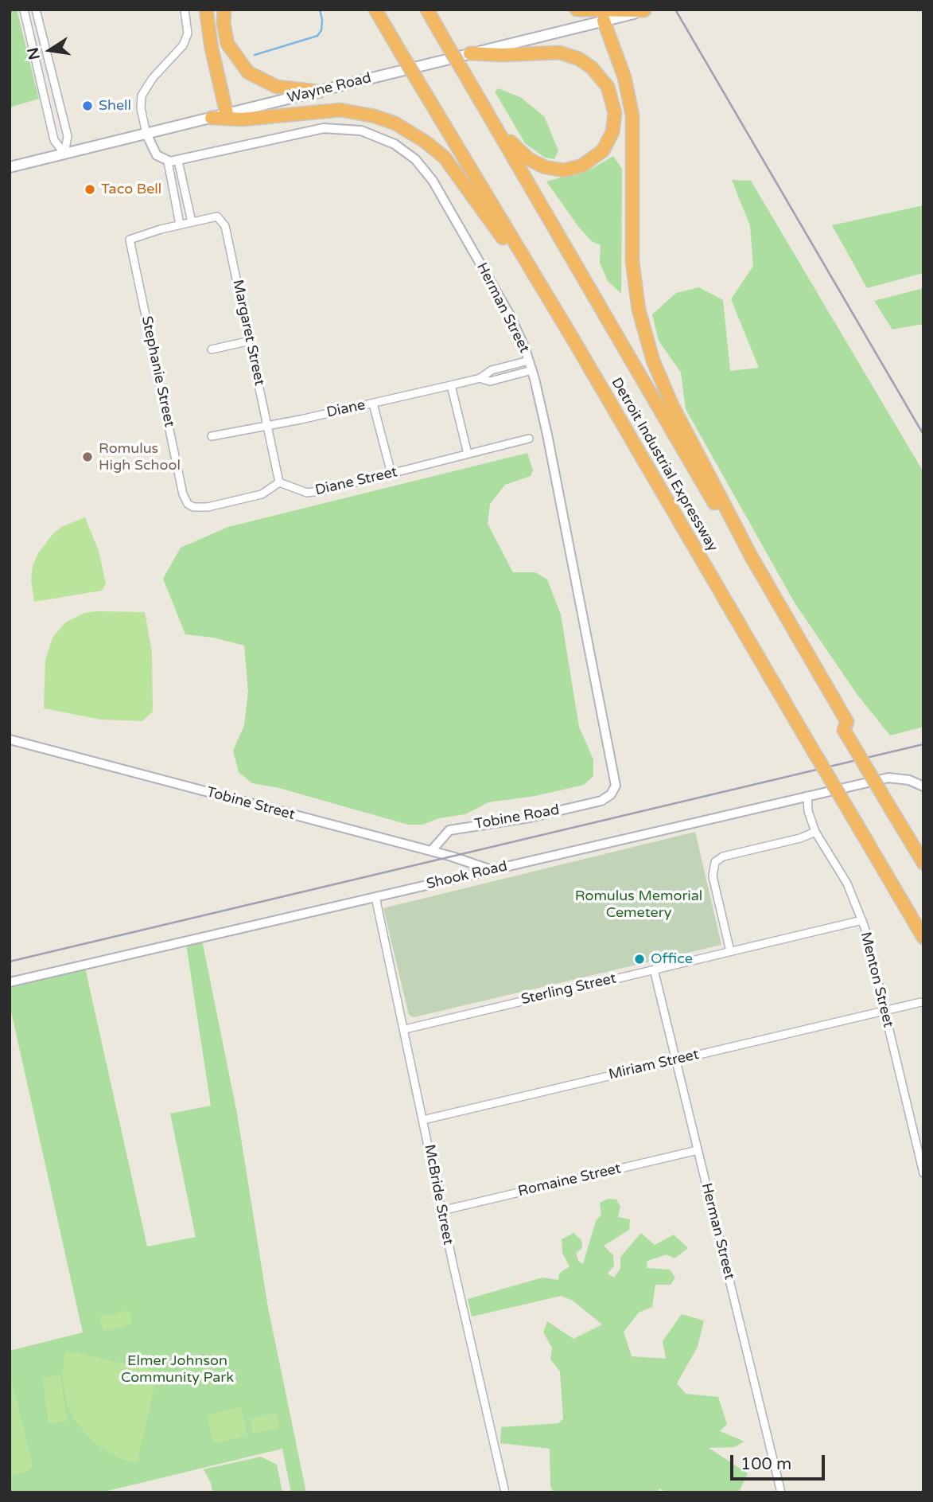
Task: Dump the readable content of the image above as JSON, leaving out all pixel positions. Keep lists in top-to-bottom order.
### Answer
{
  "streets": {
    "highway": ["Detroit Industrial Expressway"],
    "main road": ["Wayne Road"],
    "street": [
      "Herman Street",
      "Margaret Street",
      "Stephanie Street",
      "Diane",
      "Diane Street",
      "Tobine Street",
      "Tobine Road",
      "Shook Road",
      "Menton Street",
      "Sterling Street",
      "Miriam Street",
      "Romaine Street",
      "McBride Street"
    ]
  },
  "crossings": [
    ["Herman Street", "Diane"],
    ["Herman Street", "Tobine Road"],
    ["Herman Street", "Sterling Street"],
    ["Herman Street", "Miriam Street"],
    ["Herman Street", "Romaine Street"],
    ["Margaret Street", "Stephanie Street"],
    ["Margaret Street", "Diane"],
    ["Margaret Street", "Diane Street"],
    ["Stephanie Street", "Diane Street"],
    ["Tobine Street", "Tobine Road"],
    ["Tobine Street", "Shook Road"],
    ["Shook Road", "Menton Street"],
    ["Shook Road", "McBride Street"],
    ["Menton Street", "Sterling Street"],
    ["Menton Street", "Miriam Street"],
    ["Sterling Street", "McBride Street"],
    ["Miriam Street", "McBride Street"],
    ["Romaine Street", "McBride Street"]
  ],
  "parks": ["Romulus Memorial Cemetery", "Elmer Johnson Community Park"],
  "places": [
    "Shell",
    "Taco Bell",
    "Romulus High School",
    "Office"
  ],
  "scale_bar": "100 m",
  "north": "left"
}
